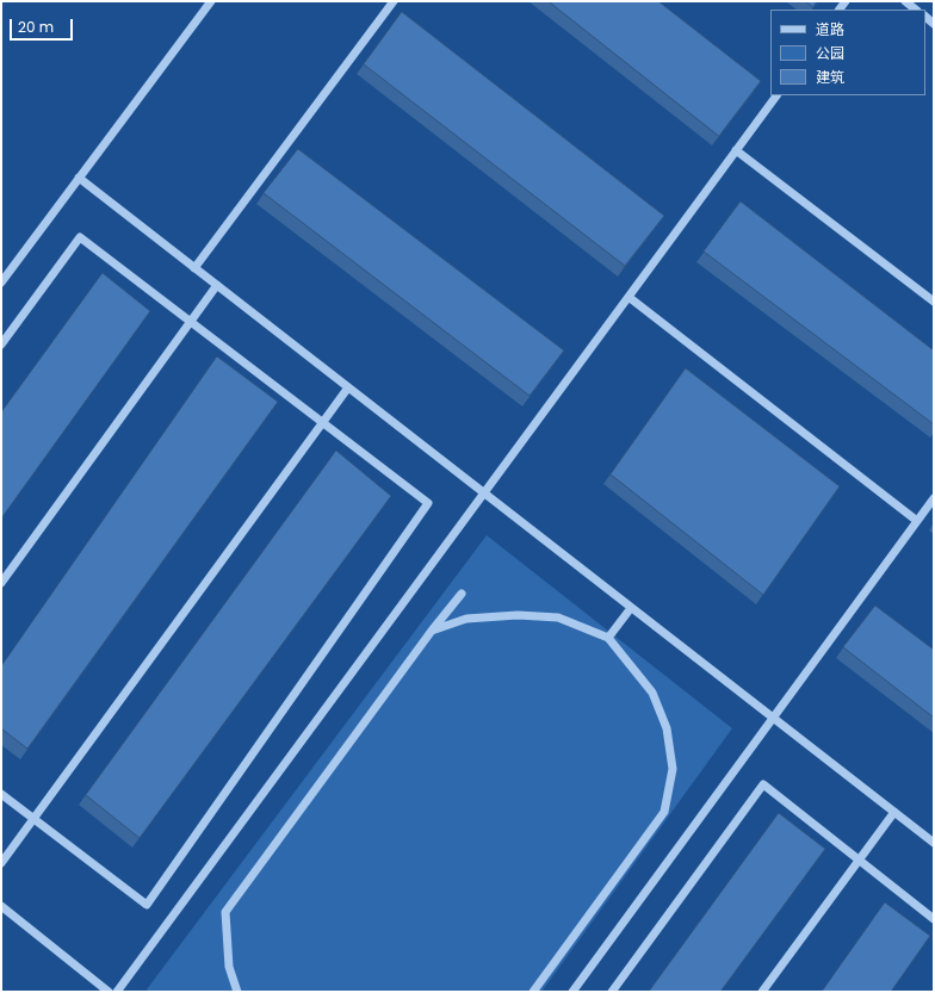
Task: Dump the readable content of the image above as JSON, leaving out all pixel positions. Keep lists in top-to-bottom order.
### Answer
{
  "legend": ["道路", "公园", "建筑"],
  "scale_bar": "20 m"
}
